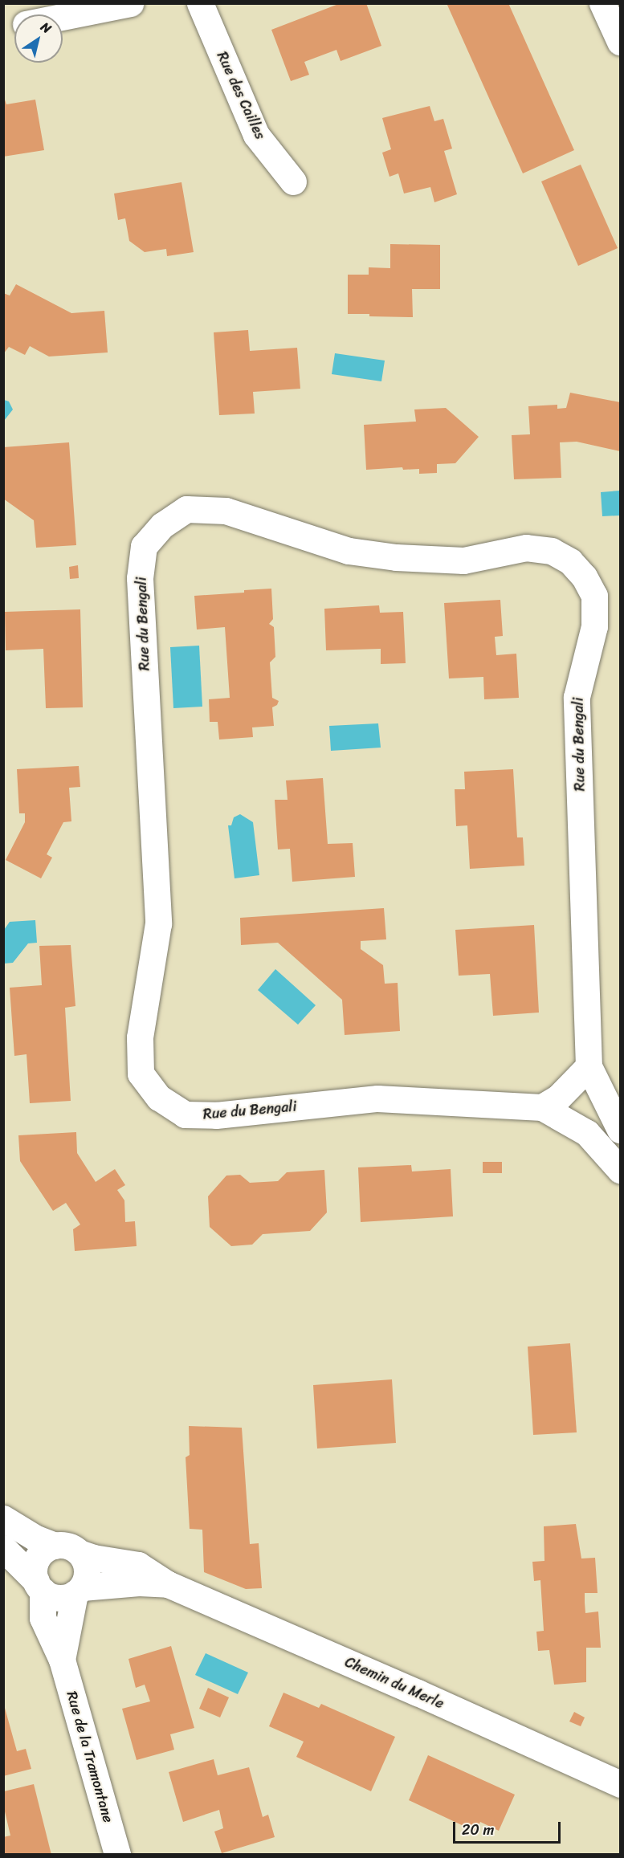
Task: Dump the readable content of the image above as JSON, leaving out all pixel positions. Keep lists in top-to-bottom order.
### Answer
{
  "streets": {
    "street": [
      "Rue des Cailles",
      "Rue du Bengali",
      "Chemin du Merle",
      "Rue de la Tramontane"
    ]
  },
  "crossings": [
    ["Chemin du Merle", "Rue de la Tramontane"]
  ],
  "scale_bar": "20 m",
  "north": "top right"
}
